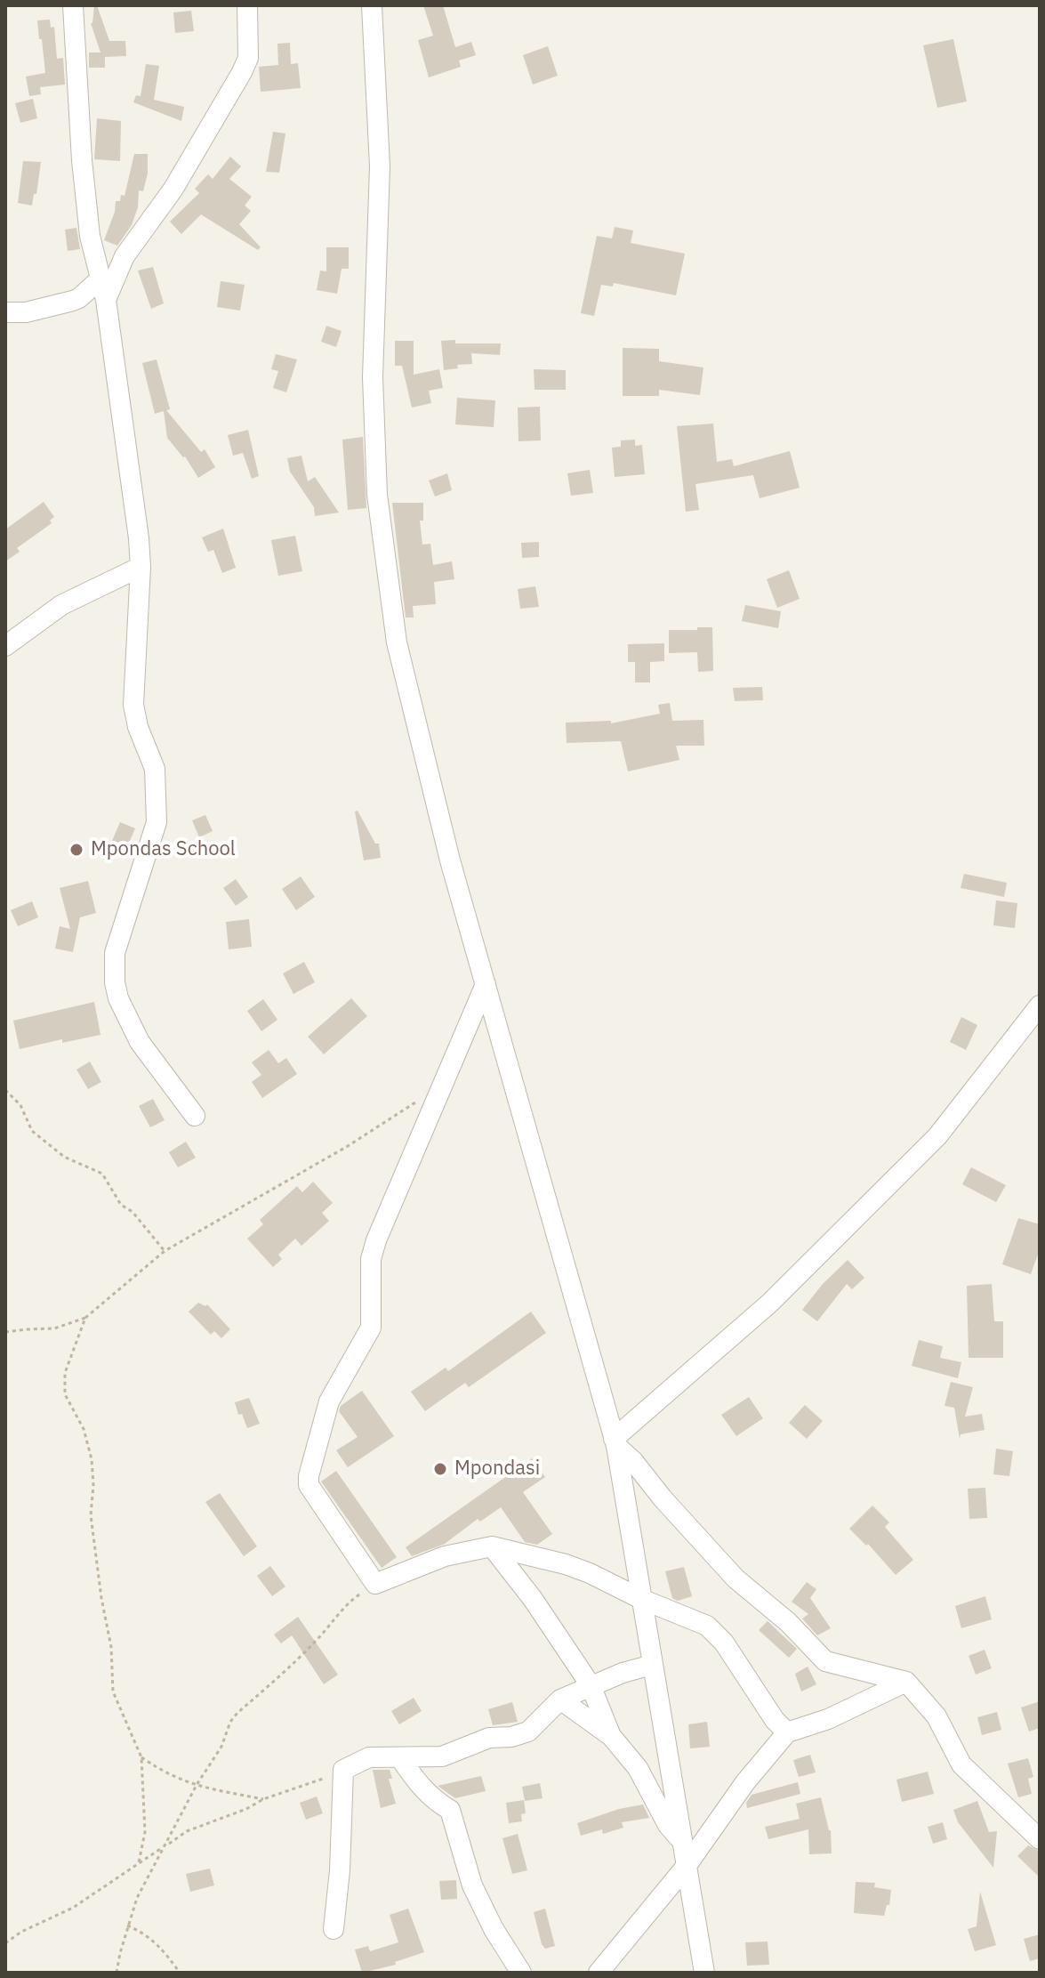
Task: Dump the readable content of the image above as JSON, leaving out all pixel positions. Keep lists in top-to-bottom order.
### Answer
{
  "places": ["Mpondas School", "Mpondasi"]
}
